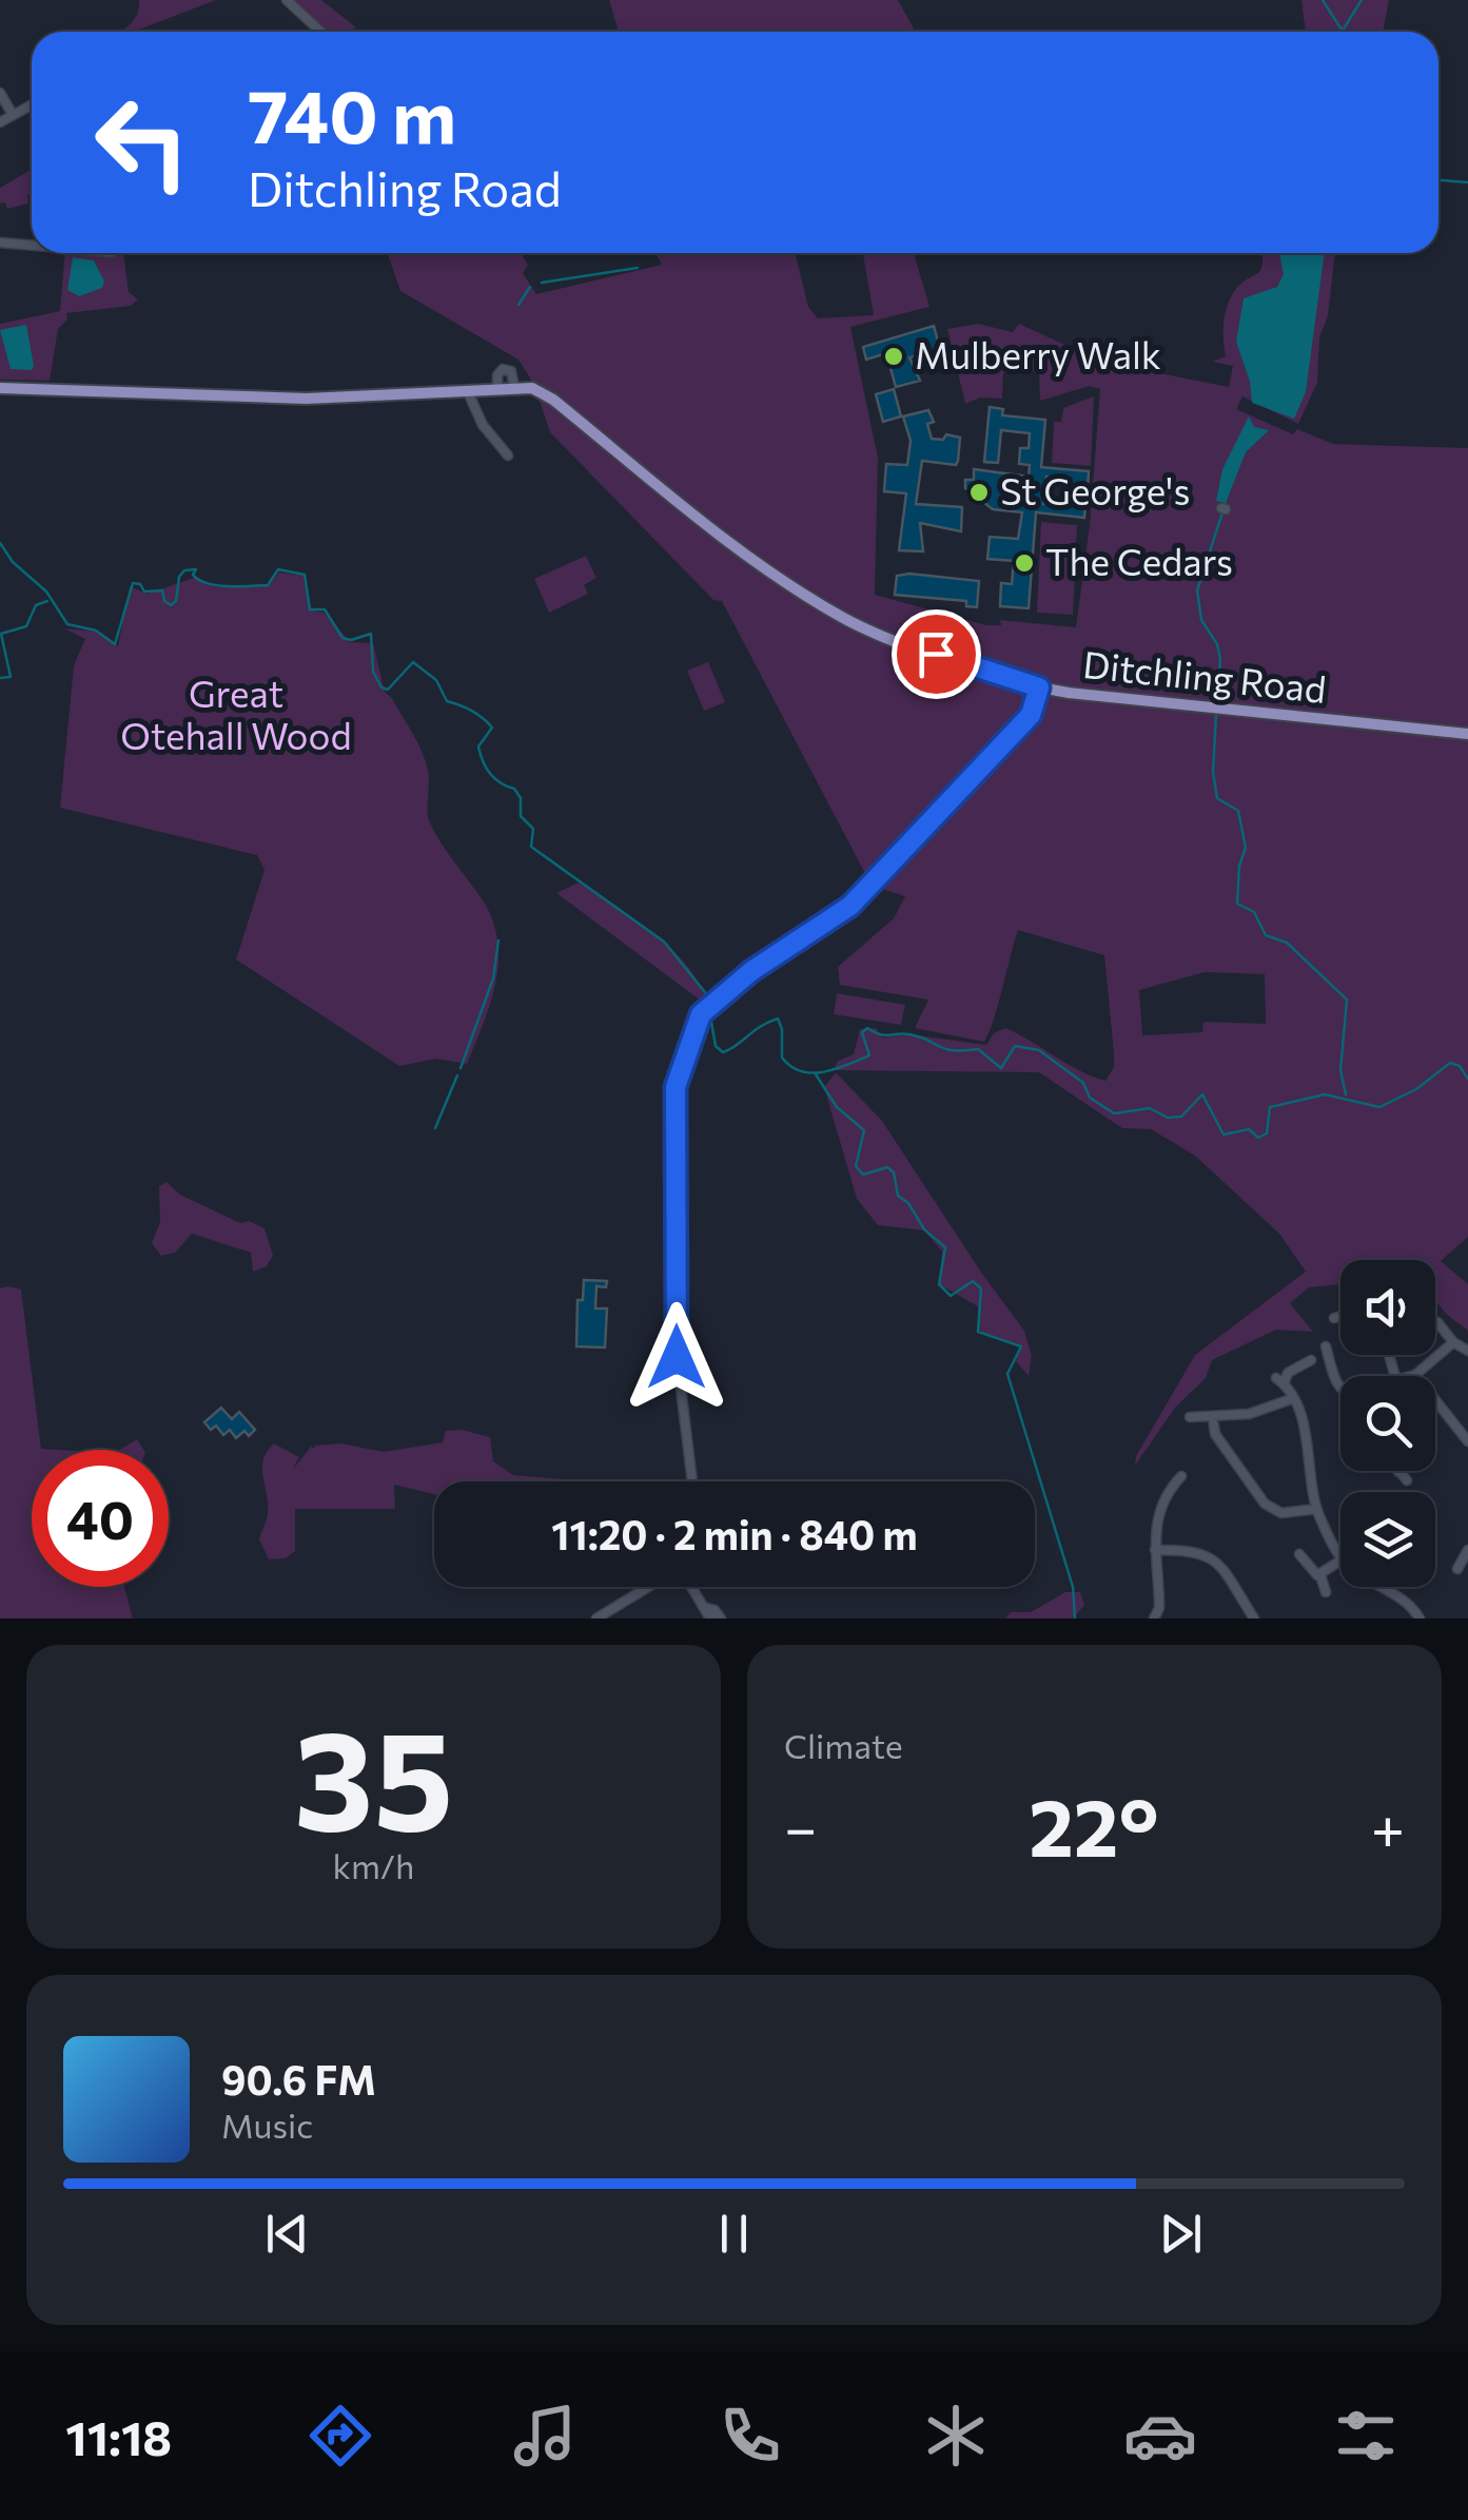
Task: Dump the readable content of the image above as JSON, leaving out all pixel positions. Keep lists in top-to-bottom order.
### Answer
{
  "streets": {
    "main road": ["Ditchling Road"]
  },
  "parks": ["Great Otehall Wood"],
  "places": ["Mulberry Walk", "St George's", "The Cedars"],
  "page": {
    "turn": ["740 m", "Ditchling Road"],
    "limit": "40",
    "trip": "11:20 · 2 min · 840 m",
    "tile": [
      ["35", "km/h"],
      "Climate"
    ],
    "heat": ["−", "22°", "+"],
    "song": ["90.6 FM", "Music"],
    "tabs": "11:18"
  }
}
